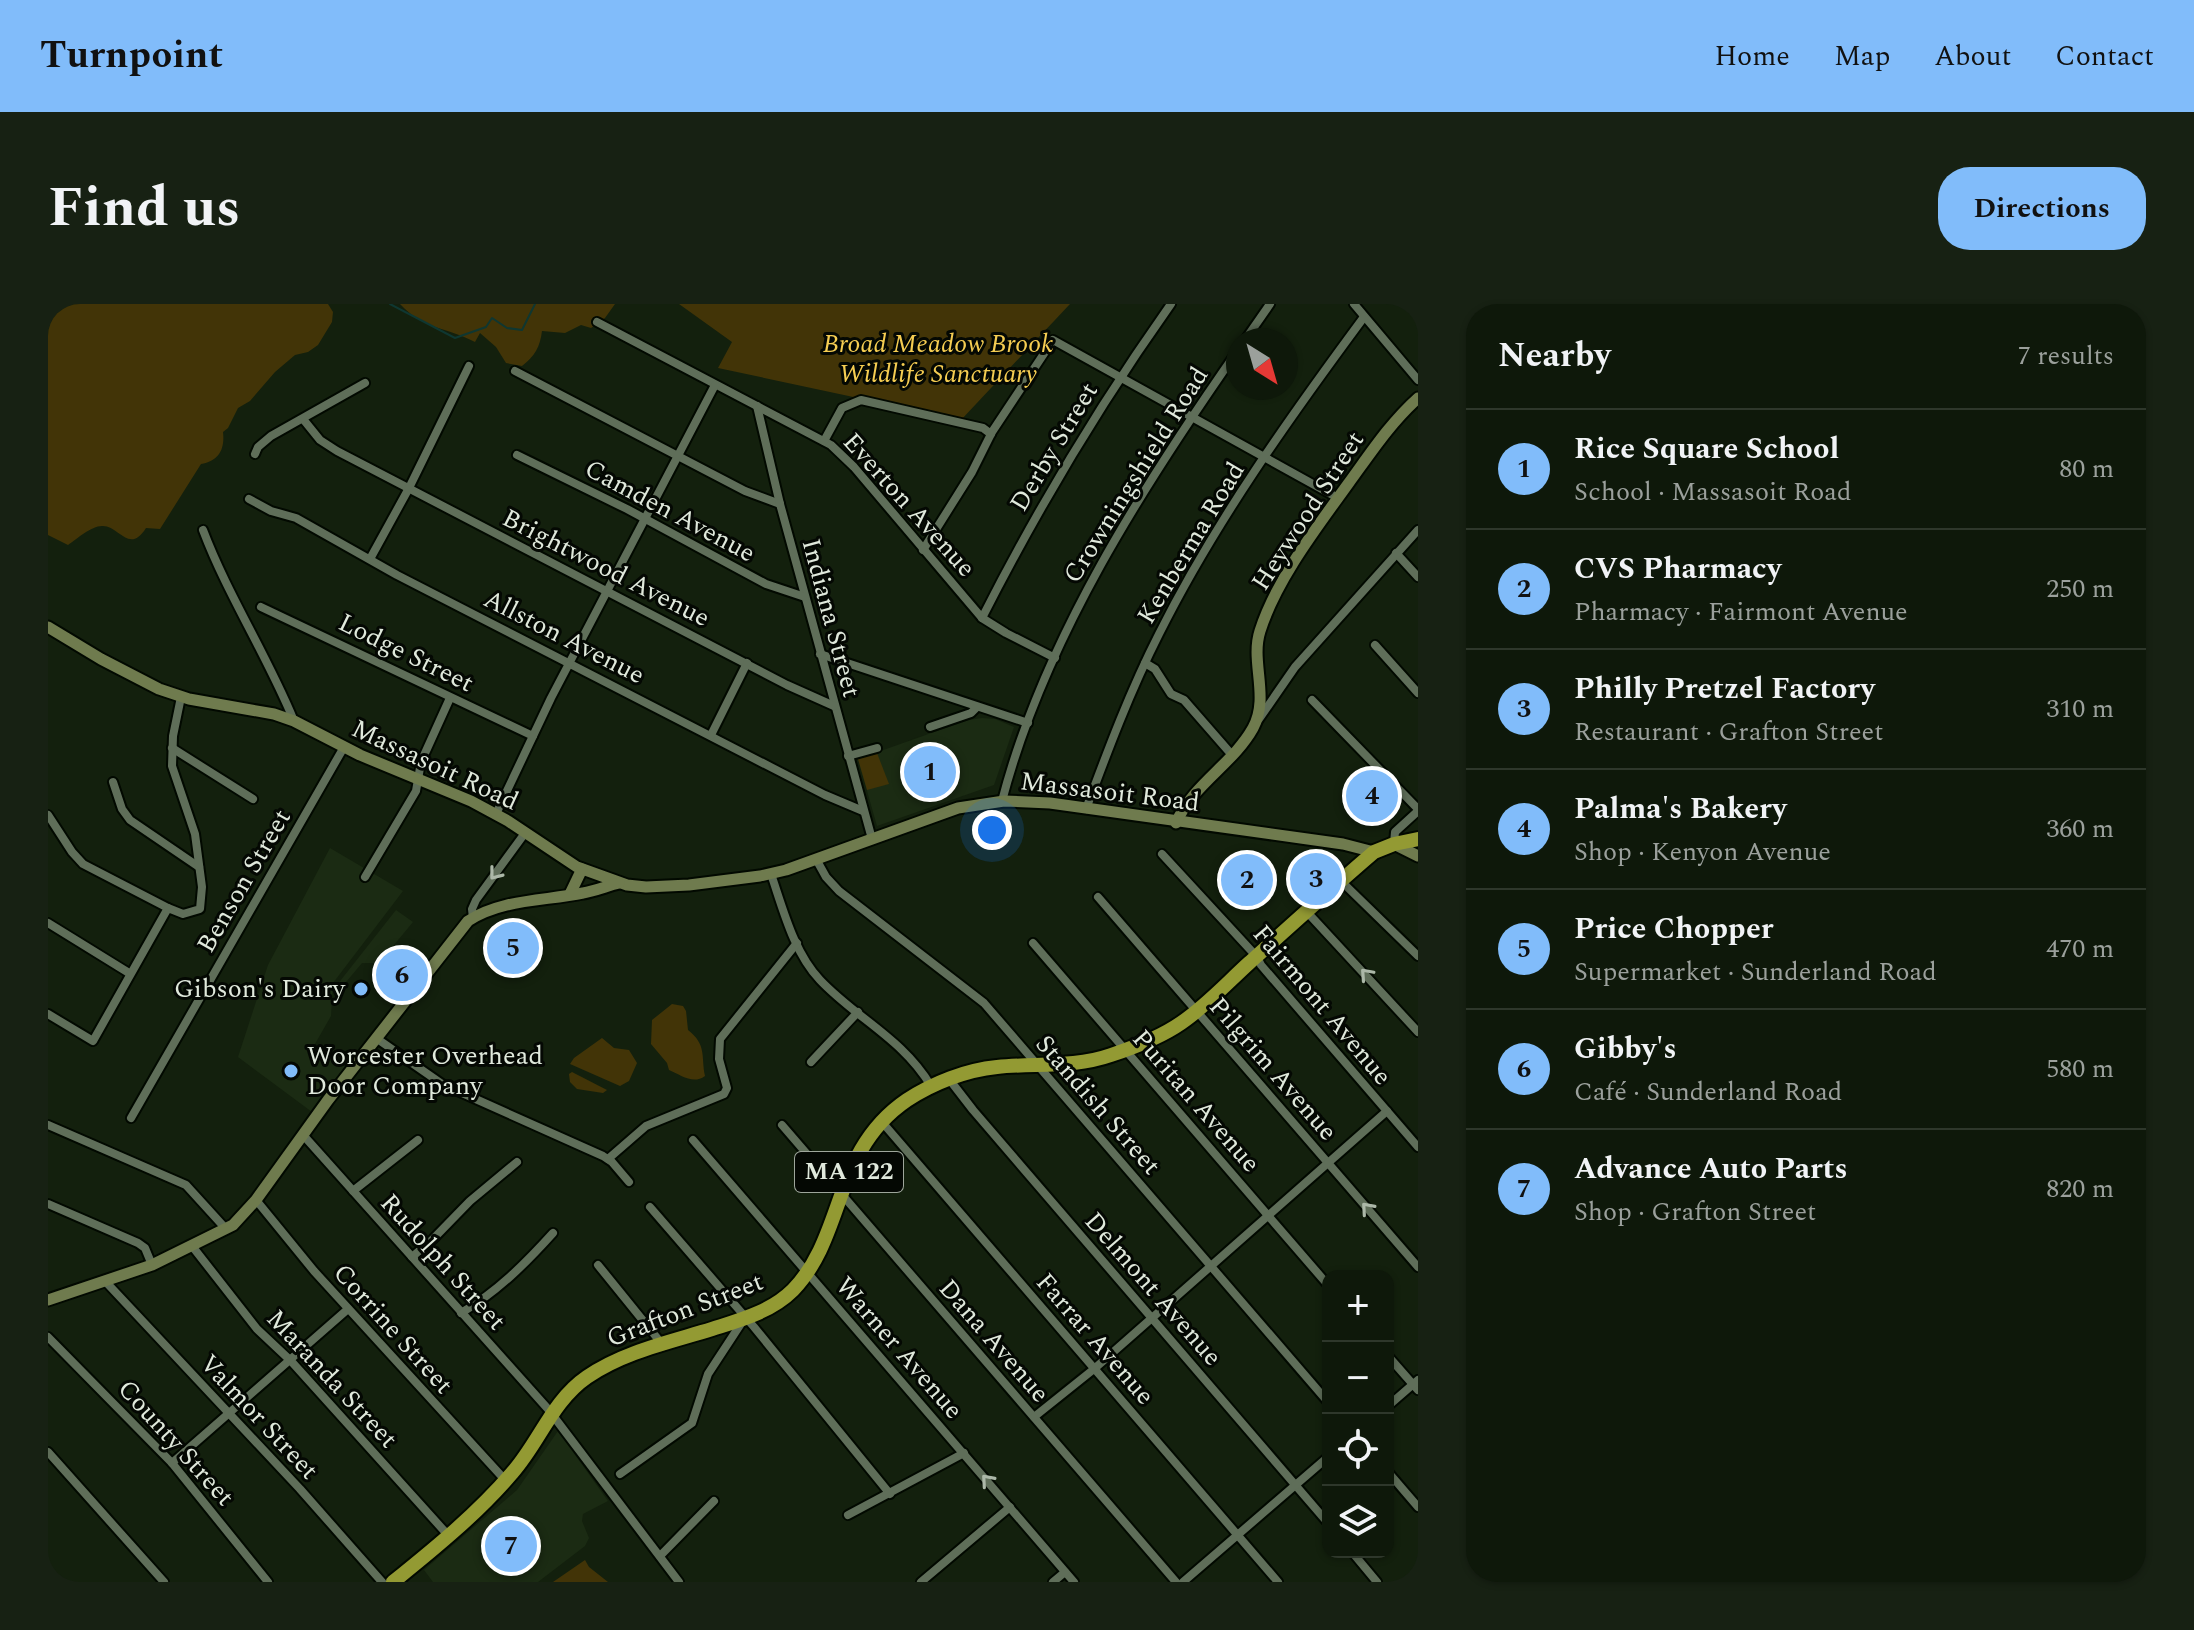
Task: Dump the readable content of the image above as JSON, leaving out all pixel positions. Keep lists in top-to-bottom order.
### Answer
{
  "streets": {
    "highway": ["MA 122", "Grafton Street"],
    "main road": ["Heywood Street", "Massasoit Road"],
    "street": [
      "Derby Street",
      "Crowningshield Road",
      "Everton Avenue",
      "Camden Avenue",
      "Kenberma Road",
      "Brightwood Avenue",
      "Indiana Street",
      "Allston Avenue",
      "Lodge Street",
      "Benson Street",
      "Fairmont Avenue",
      "Pilgrim Avenue",
      "Puritan Avenue",
      "Standish Street",
      "Rudolph Street",
      "Delmont Avenue",
      "Corrine Street",
      "Farrar Avenue",
      "Dana Avenue",
      "Warner Avenue",
      "Maranda Street",
      "Valmor Street",
      "County Street"
    ]
  },
  "crossings": [
    ["Derby Street", "Everton Avenue"],
    ["Crowningshield Road", "Everton Avenue"],
    ["Crowningshield Road", "Massasoit Road"],
    ["Everton Avenue", "Indiana Street"],
    ["Camden Avenue", "Indiana Street"],
    ["Heywood Street", "Massasoit Road"],
    ["Kenberma Road", "Massasoit Road"],
    ["Brightwood Avenue", "Indiana Street"],
    ["Indiana Street", "Allston Avenue"],
    ["Indiana Street", "Massasoit Road"],
    ["Massasoit Road", "Benson Street"],
    ["Massasoit Road", "Standish Street"],
    ["Massasoit Road", "Grafton Street"],
    ["Fairmont Avenue", "Grafton Street"],
    ["Pilgrim Avenue", "Grafton Street"],
    ["Puritan Avenue", "Grafton Street"],
    ["Standish Street", "Grafton Street"],
    ["Rudolph Street", "Grafton Street"],
    ["Delmont Avenue", "Grafton Street"],
    ["Grafton Street", "Corrine Street"],
    ["Grafton Street", "Farrar Avenue"],
    ["Grafton Street", "Dana Avenue"],
    ["Grafton Street", "Warner Avenue"],
    ["Grafton Street", "Maranda Street"]
  ],
  "parks": ["Broad Meadow Brook Wildlife Sanctuary"],
  "places": ["Gibson's Dairy", "Worcester Overhead Door Company"],
  "north": "bottom right",
  "page": {
    "header": "Turnpoint",
    "nav": [
      "Home",
      "Map",
      "About",
      "Contact"
    ],
    "title": "Find us",
    "buttons": "Directions",
    "heading": ["Nearby", "7 results"],
    "list": [
      {
        "mark": "1",
        "name": "Rice Square School",
        "note": "School · Massasoit Road",
        "value": "80 m"
      },
      {
        "mark": "2",
        "name": "CVS Pharmacy",
        "note": "Pharmacy · Fairmont Avenue",
        "value": "250 m"
      },
      {
        "mark": "3",
        "name": "Philly Pretzel Factory",
        "note": "Restaurant · Grafton Street",
        "value": "310 m"
      },
      {
        "mark": "4",
        "name": "Palma's Bakery",
        "note": "Shop · Kenyon Avenue",
        "value": "360 m"
      },
      {
        "mark": "5",
        "name": "Price Chopper",
        "note": "Supermarket · Sunderland Road",
        "value": "470 m"
      },
      {
        "mark": "6",
        "name": "Gibby's",
        "note": "Café · Sunderland Road",
        "value": "580 m"
      },
      {
        "mark": "7",
        "name": "Advance Auto Parts",
        "note": "Shop · Grafton Street",
        "value": "820 m"
      }
    ],
    "pins": [
      "1",
      "4",
      "3",
      "2",
      "5",
      "6",
      "7"
    ],
    "map_buttons": ["+", "−"]
  }
}
